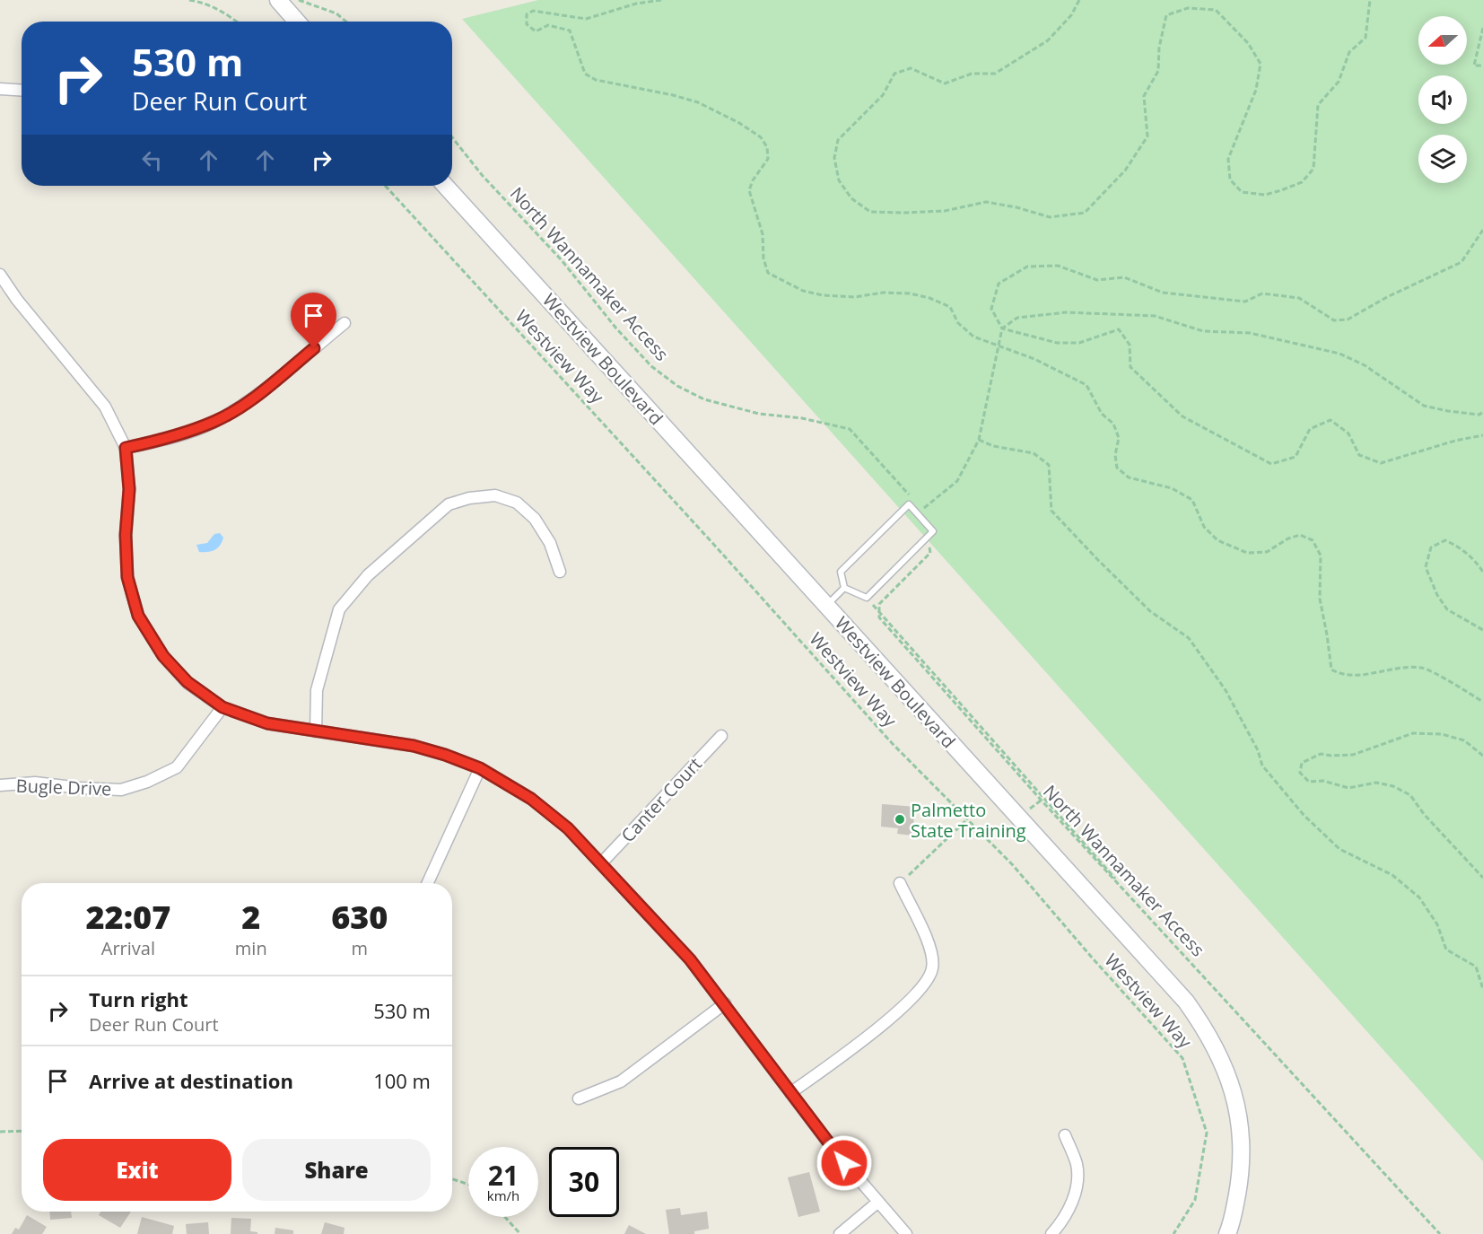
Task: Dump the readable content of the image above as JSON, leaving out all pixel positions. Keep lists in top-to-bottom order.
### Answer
{
  "streets": {
    "street": ["Westview Boulevard", "Bugle Drive", "Canter Court"],
    "path": ["North Wannamaker Access", "Westview Way"]
  },
  "places": ["Palmetto State Training"],
  "north": "left",
  "page": {
    "turn": ["530 m", "Deer Run Court"],
    "eta": [
      "22:07",
      "Arrival",
      "2",
      "min",
      "630",
      "m"
    ],
    "list": [
      {
        "name": "Turn right",
        "note": "Deer Run Court",
        "value": "530 m"
      },
      {
        "name": "Arrive at destination",
        "value": "100 m"
      }
    ],
    "buttons": ["Exit", "Share"],
    "speed": "21 km/h",
    "limit": "30"
  }
}
